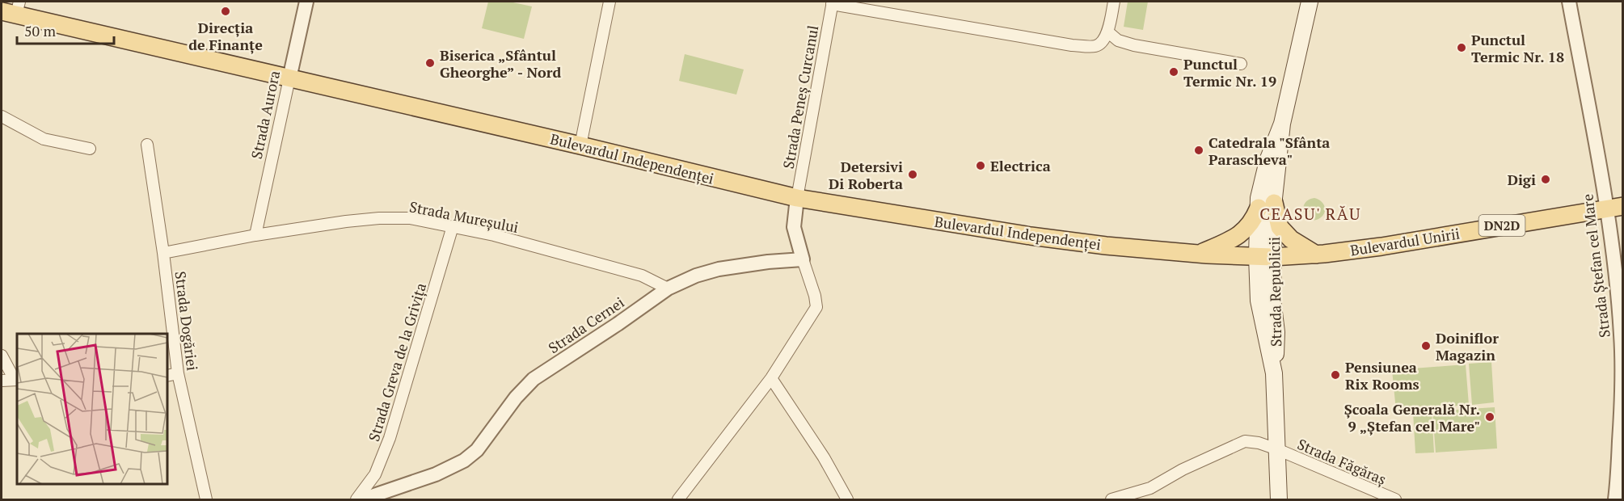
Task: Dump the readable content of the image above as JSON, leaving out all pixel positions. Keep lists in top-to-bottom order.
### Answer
{
  "streets": {
    "main road": [
      "Bulevardul Independenței",
      "DN2D",
      "Bulevardul Unirii",
      "Strada Republicii"
    ],
    "street": [
      "Strada Peneș Curcanul",
      "Strada Aurora",
      "Strada Mureșului",
      "Strada Ștefan cel Mare",
      "Strada Dogăriei",
      "Strada Cernei",
      "Strada Greva de la Grivița",
      "Strada Făgăraș"
    ]
  },
  "crossings": [
    ["Strada Peneș Curcanul", "Bulevardul Independenței"],
    ["Strada Aurora", "Bulevardul Independenței"],
    ["Strada Aurora", "Strada Mureșului"],
    ["Bulevardul Independenței", "Bulevardul Unirii"],
    ["Bulevardul Independenței", "Strada Republicii"],
    ["Strada Mureșului", "Strada Dogăriei"],
    ["Strada Mureșului", "Strada Cernei"],
    ["Strada Mureșului", "Strada Greva de la Grivița"],
    ["Bulevardul Unirii", "Strada Ștefan cel Mare"],
    ["Bulevardul Unirii", "Strada Republicii"],
    ["Strada Republicii", "Strada Făgăraș"]
  ],
  "districts": ["CEASU' RĂU"],
  "places": [
    "Direcția de Finanțe",
    "Punctul Termic Nr. 18",
    "Biserica „Sfântul Gheorghe” - Nord",
    "Punctul Termic Nr. 19",
    "Catedrala \"Sfânta Parascheva\"",
    "Electrica",
    "Detersivi Di Roberta",
    "Digi",
    "Doiniflor Magazin",
    "Pensiunea Rix Rooms",
    "Școala Generală Nr. 9 „Ștefan cel Mare\""
  ],
  "scale_bar": "50 m"
}
